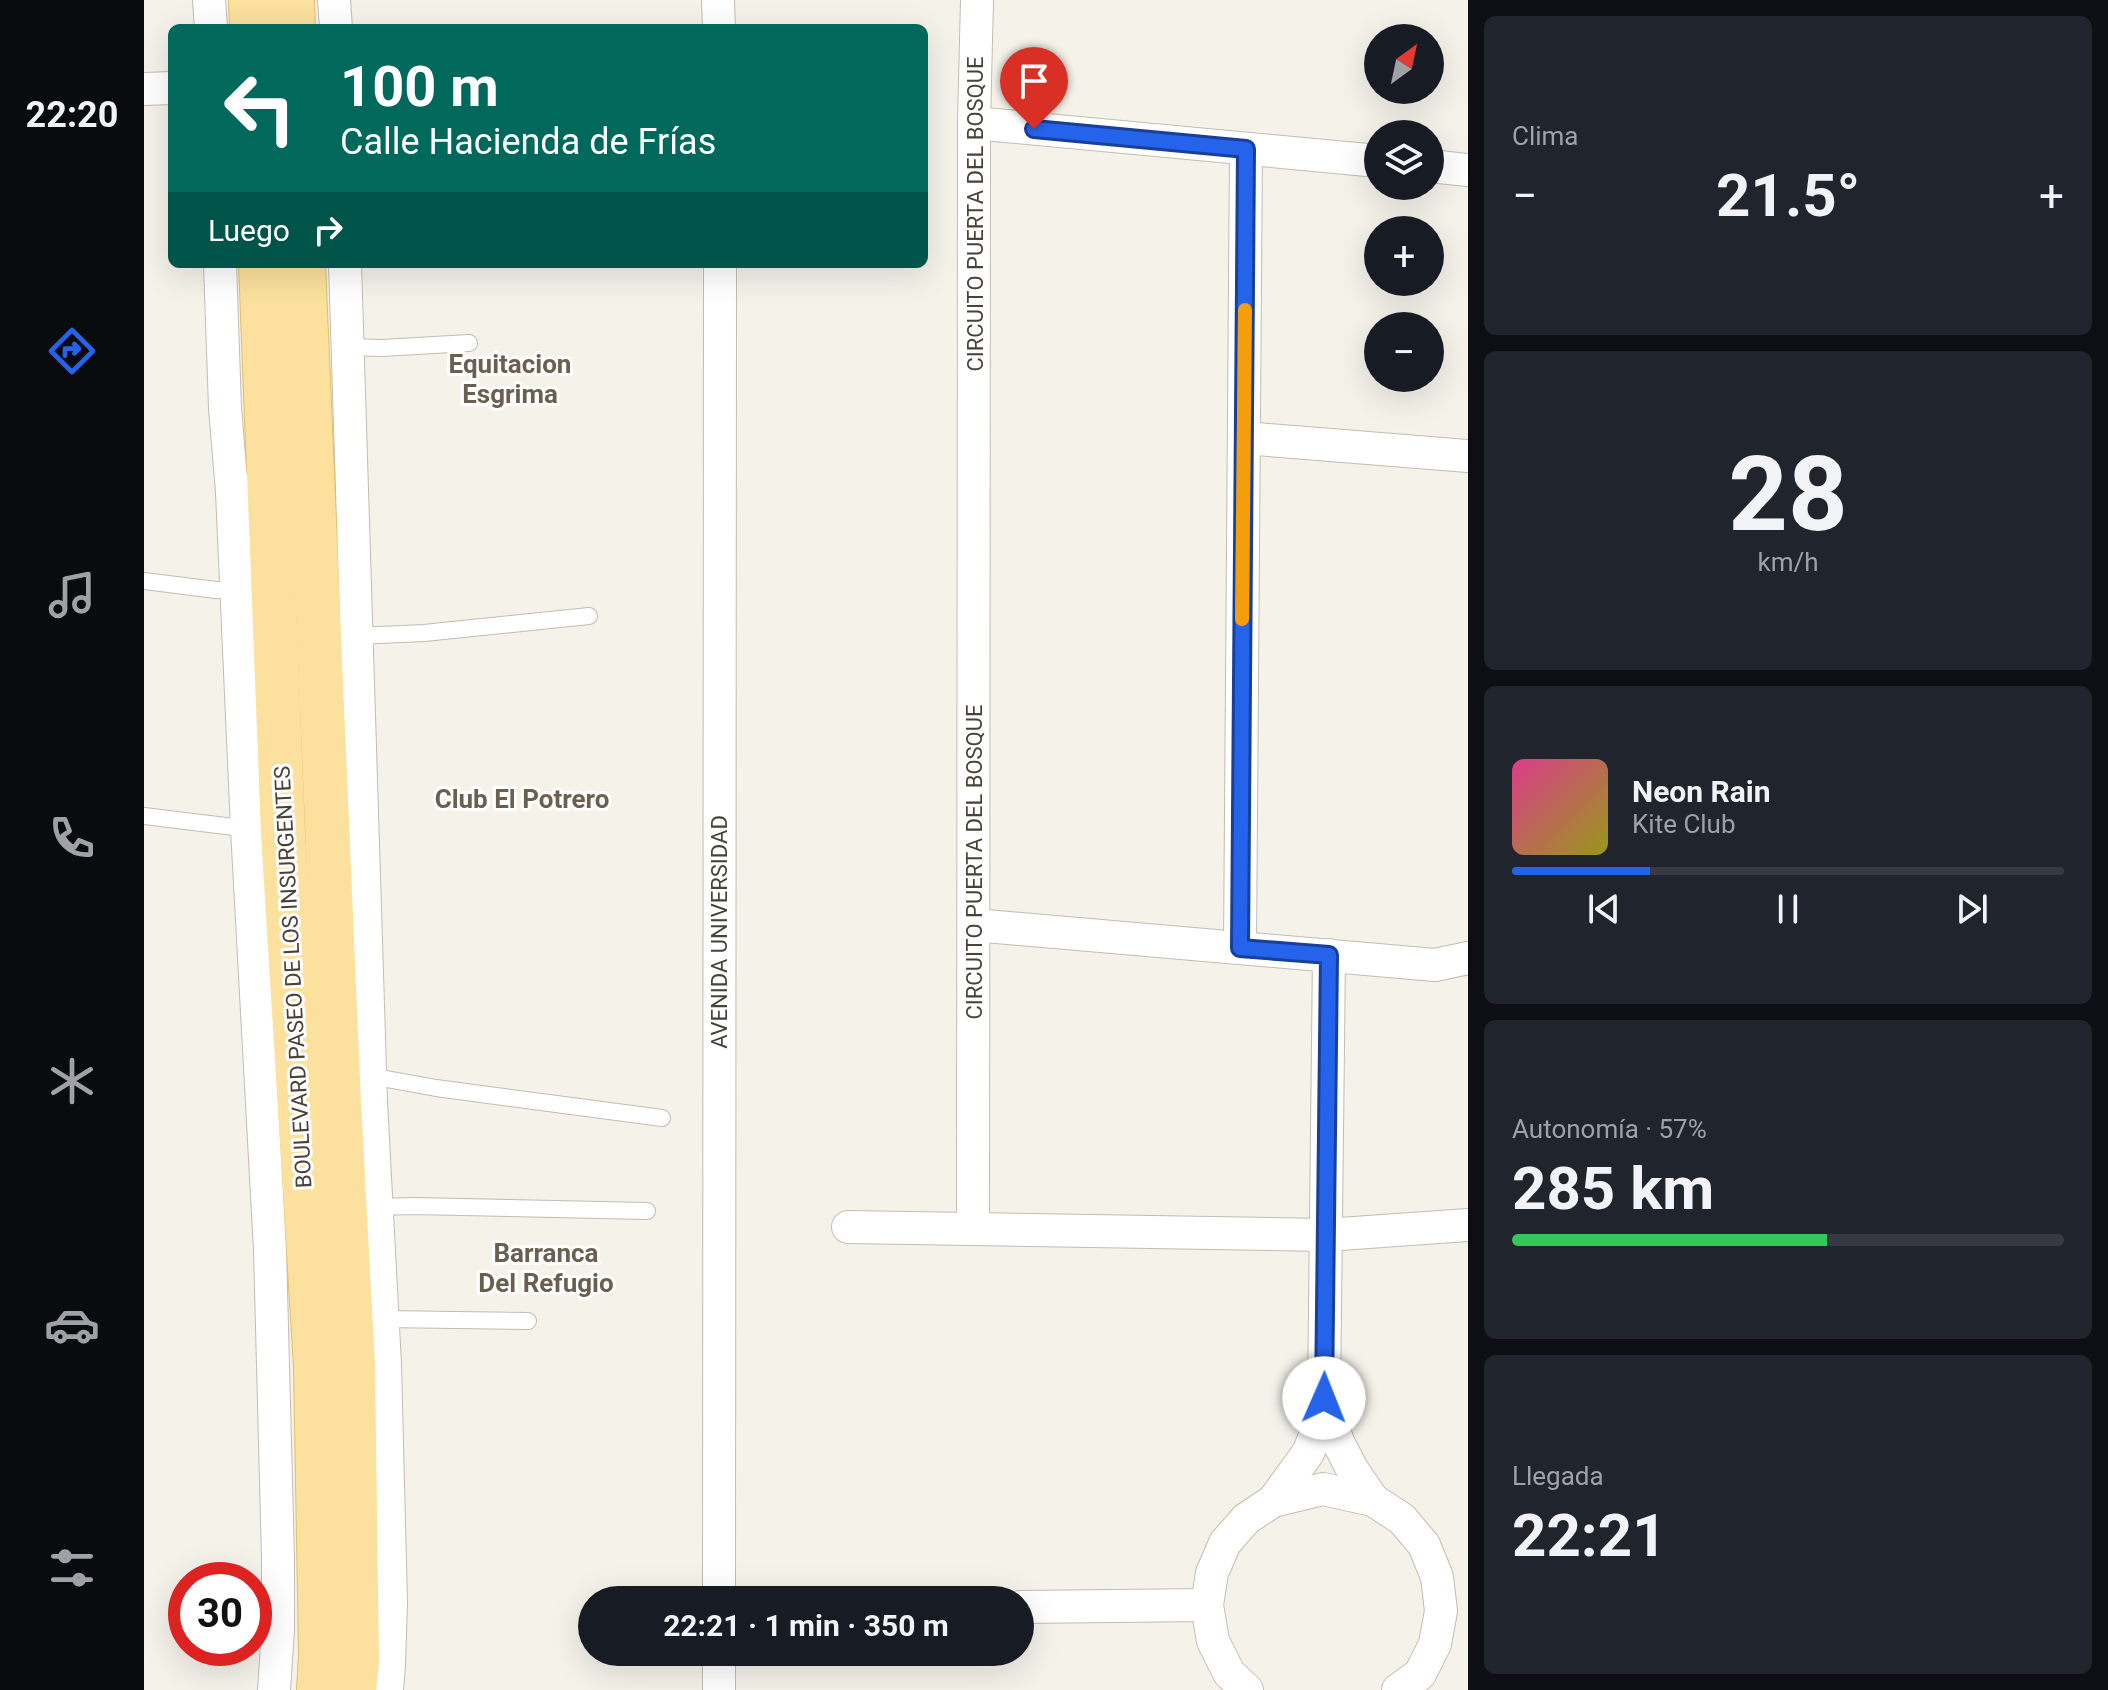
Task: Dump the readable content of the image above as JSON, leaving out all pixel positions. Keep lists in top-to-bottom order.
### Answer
{
  "streets": {
    "main road": ["BOULEVARD PASEO DE LOS INSURGENTES"],
    "street": ["CIRCUITO PUERTA DEL BOSQUE", "AVENIDA UNIVERSIDAD"]
  },
  "districts": ["Equitacion Esgrima", "Club El Potrero", "Barranca Del Refugio"],
  "north": "top right",
  "page": {
    "tabs": "22:20",
    "tile": [
      "Clima",
      ["28", "km/h"],
      ["Autonomía · 57%", "285 km"],
      ["Llegada", "22:21"]
    ],
    "map_buttons": ["+", "−"],
    "turn": ["100 m", "Calle Hacienda de Frías"],
    "heat": ["−", "21.5°", "+"],
    "then": "Luego",
    "song": ["Neon Rain", "Kite Club"],
    "limit": "30",
    "trip": "22:21 · 1 min · 350 m"
  }
}
